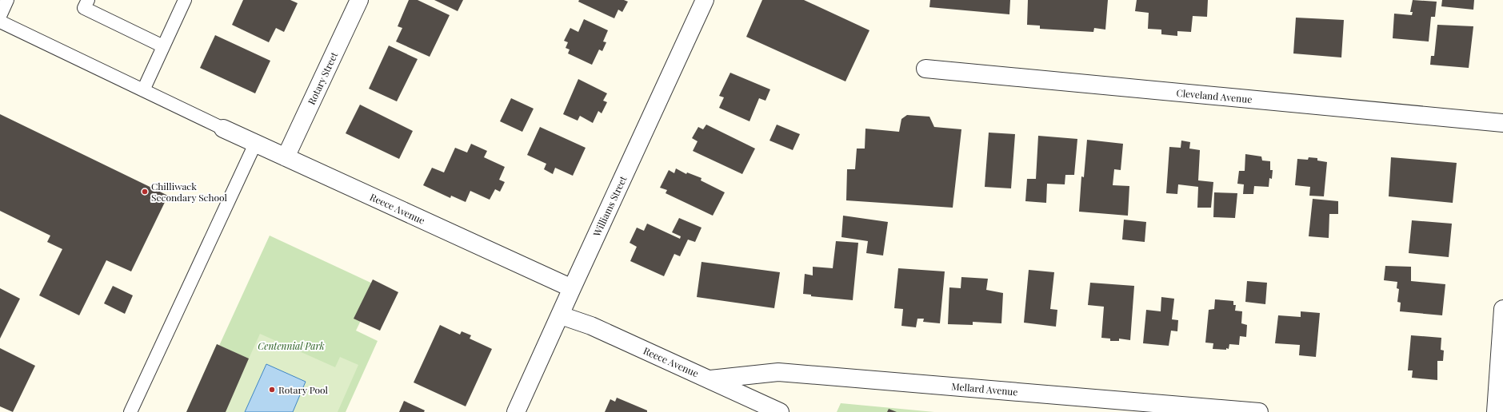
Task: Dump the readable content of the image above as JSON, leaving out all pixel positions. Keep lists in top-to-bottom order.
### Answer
{
  "streets": {
    "street": [
      "Rotary Street",
      "Cleveland Avenue",
      "Williams Street",
      "Reece Avenue",
      "Mellard Avenue"
    ]
  },
  "crossings": [
    ["Rotary Street", "Reece Avenue"],
    ["Williams Street", "Reece Avenue"],
    ["Reece Avenue", "Mellard Avenue"]
  ],
  "parks": ["Centennial Park"],
  "places": ["Chilliwack Secondary School", "Rotary Pool"]
}
